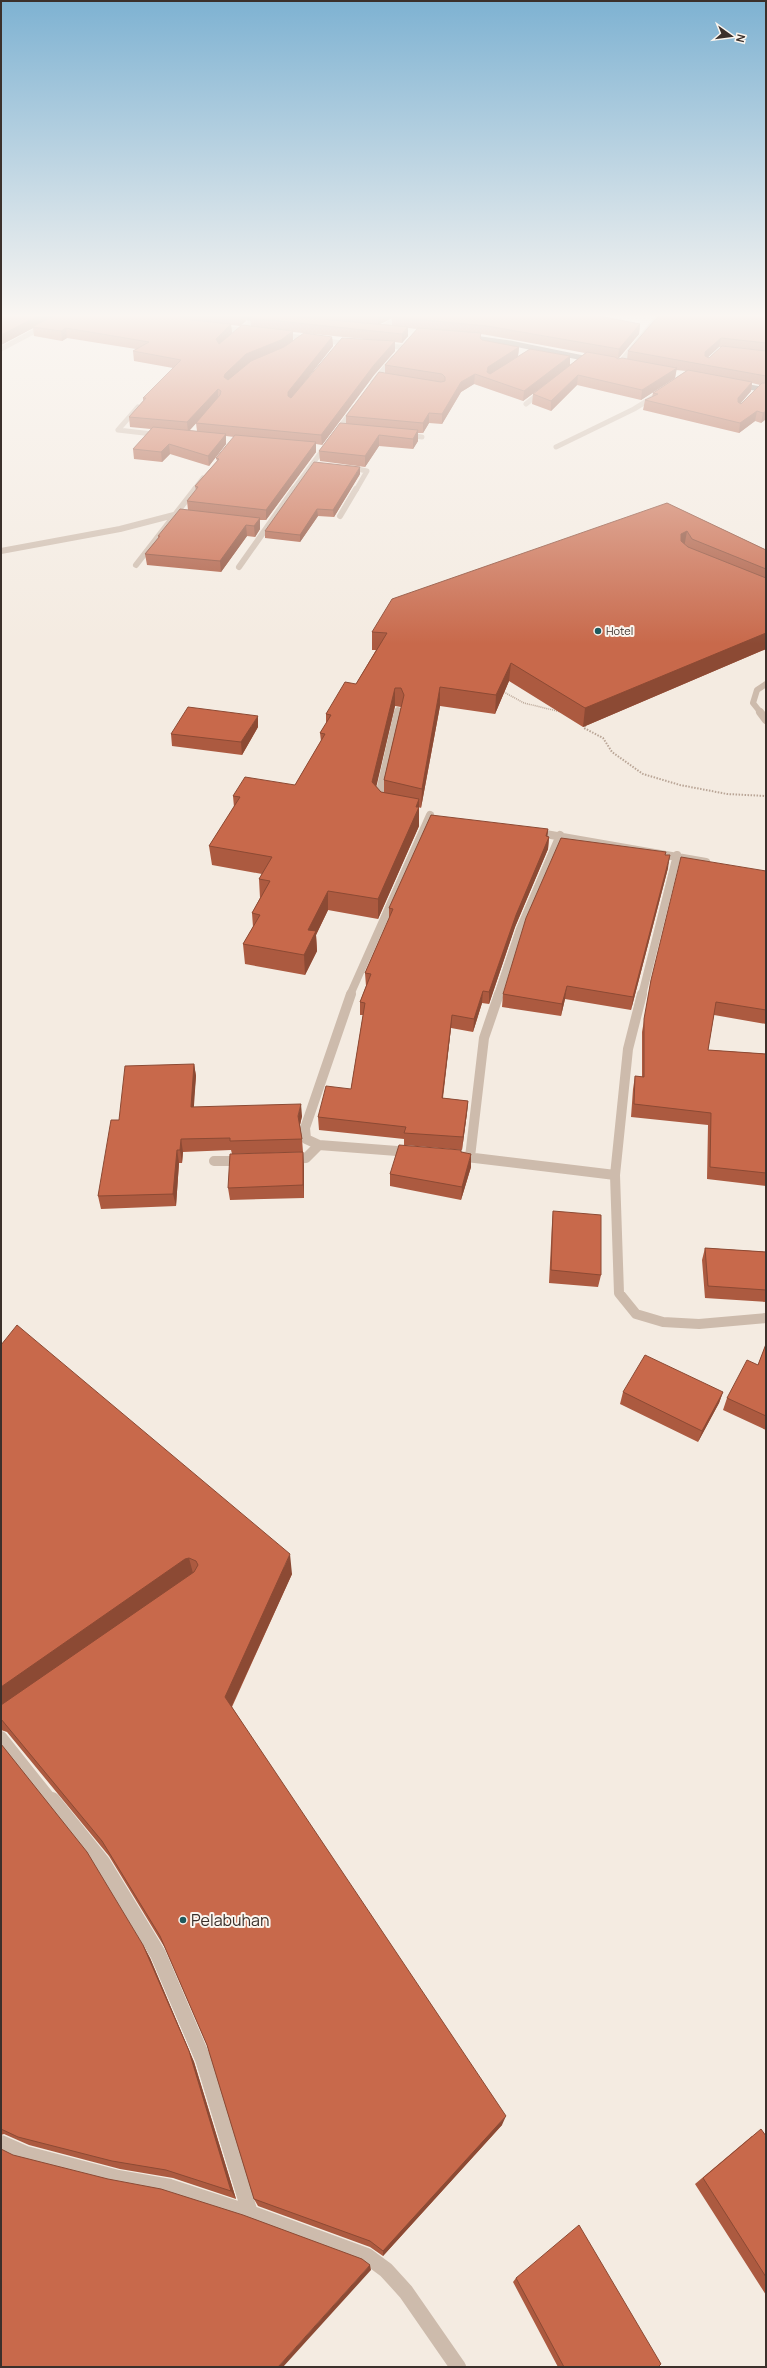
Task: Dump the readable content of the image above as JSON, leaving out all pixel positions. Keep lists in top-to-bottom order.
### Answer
{
  "places": ["Hotel", "Pelabuhan"],
  "north": "right"
}
